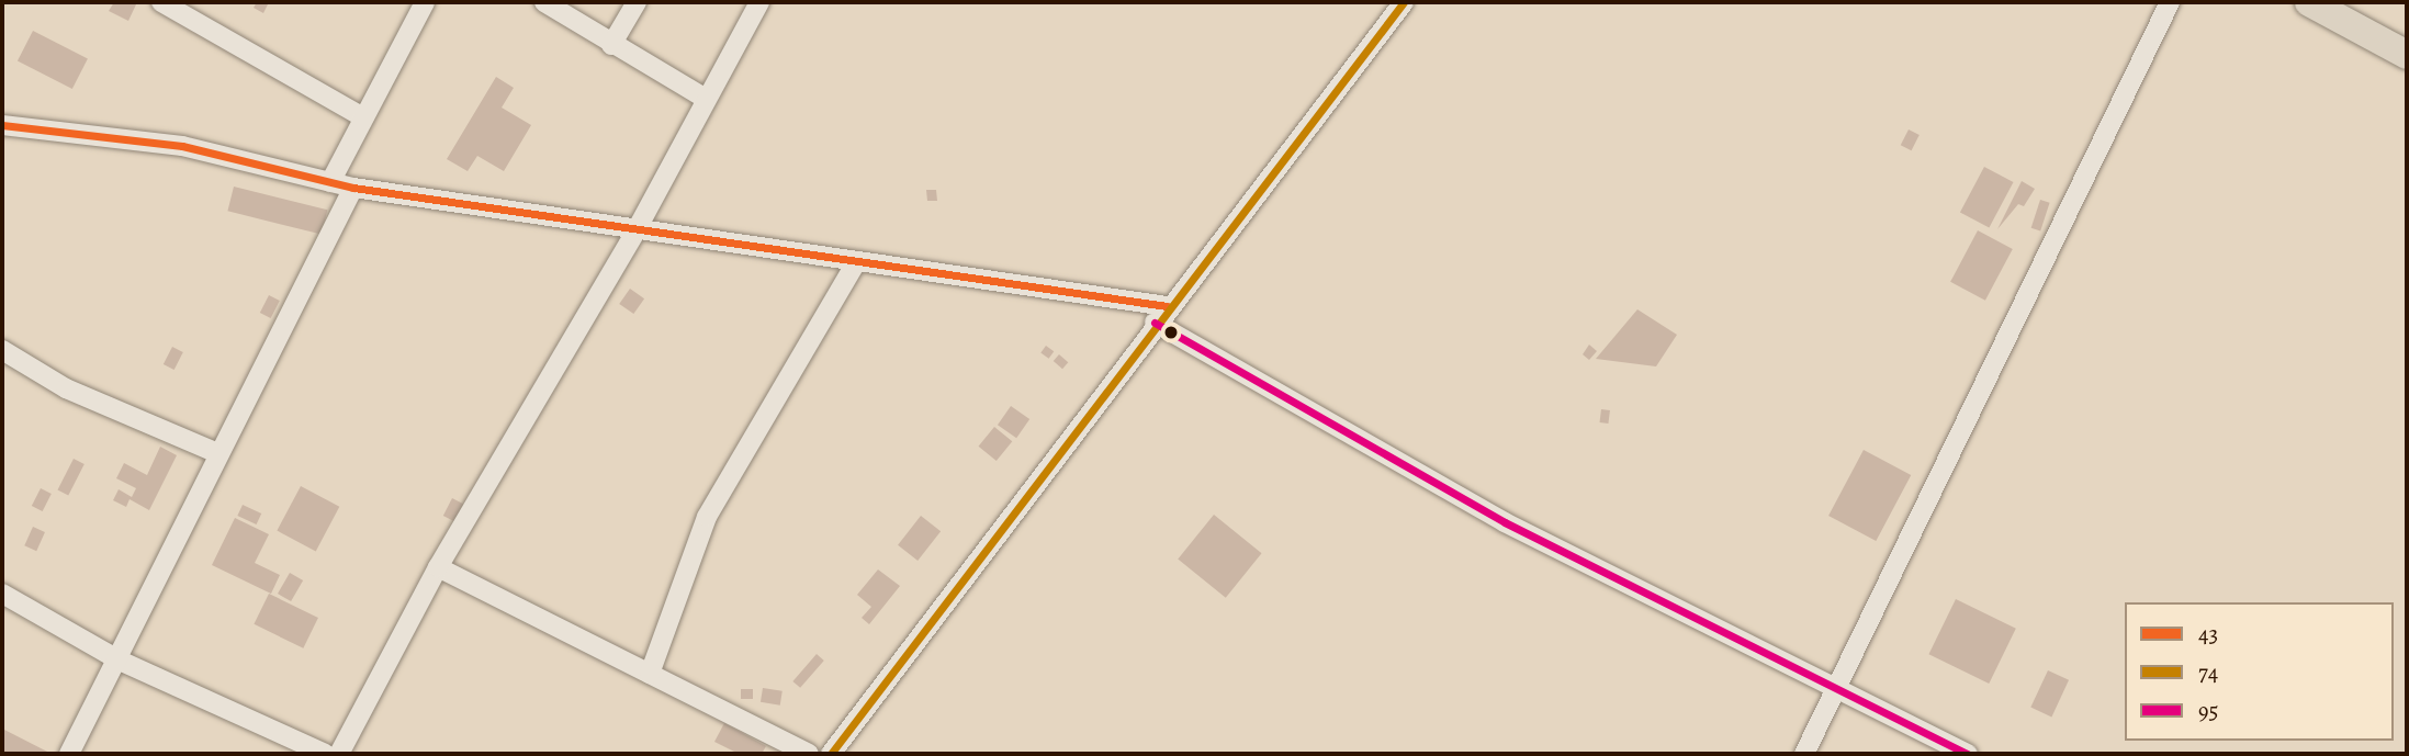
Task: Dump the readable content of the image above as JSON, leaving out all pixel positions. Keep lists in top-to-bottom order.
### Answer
{
  "lines": ["transit line 74", "transit line 43", "transit line 95"],
  "legend": ["43", "74", "95"]
}
